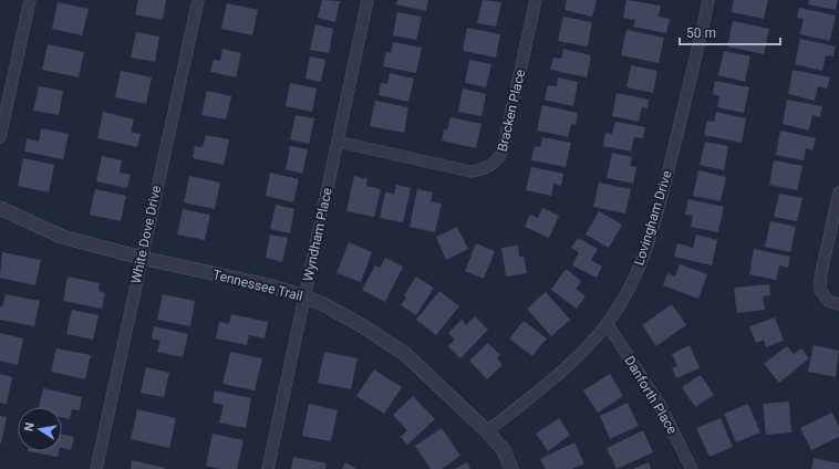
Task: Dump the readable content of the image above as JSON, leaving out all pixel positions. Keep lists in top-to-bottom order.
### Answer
{
  "streets": {
    "street": [
      "Bracken Place",
      "Lovingham Drive",
      "White Dove Drive",
      "Wyndham Place",
      "Tennessee Trail",
      "Danforth Place"
    ]
  },
  "crossings": [
    ["Bracken Place", "Wyndham Place"],
    ["Lovingham Drive", "Tennessee Trail"],
    ["Lovingham Drive", "Danforth Place"],
    ["White Dove Drive", "Tennessee Trail"],
    ["Wyndham Place", "Tennessee Trail"]
  ],
  "scale_bar": "50 m",
  "north": "left"
}
